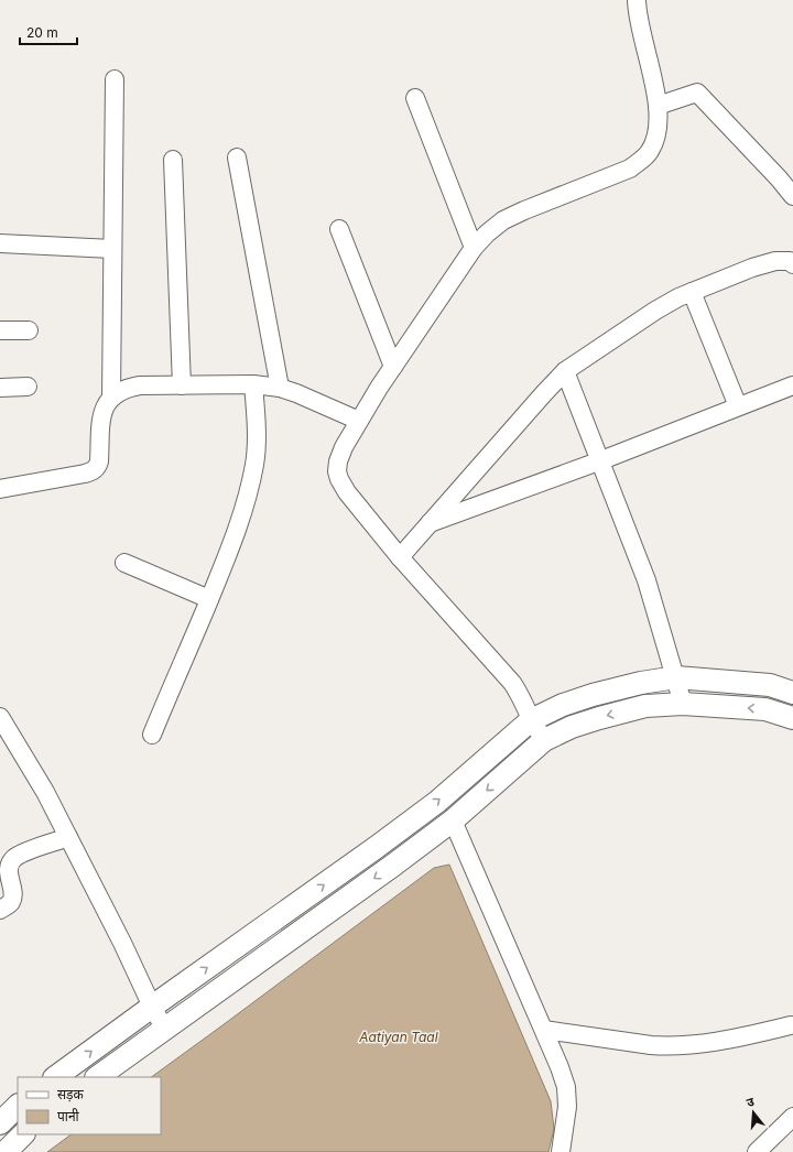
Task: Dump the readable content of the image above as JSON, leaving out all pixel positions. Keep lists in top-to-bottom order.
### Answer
{
  "water": ["Aatiyan Taal"],
  "legend": ["सड़क", "पानी"],
  "scale_bar": "20 m",
  "north": "top"
}
